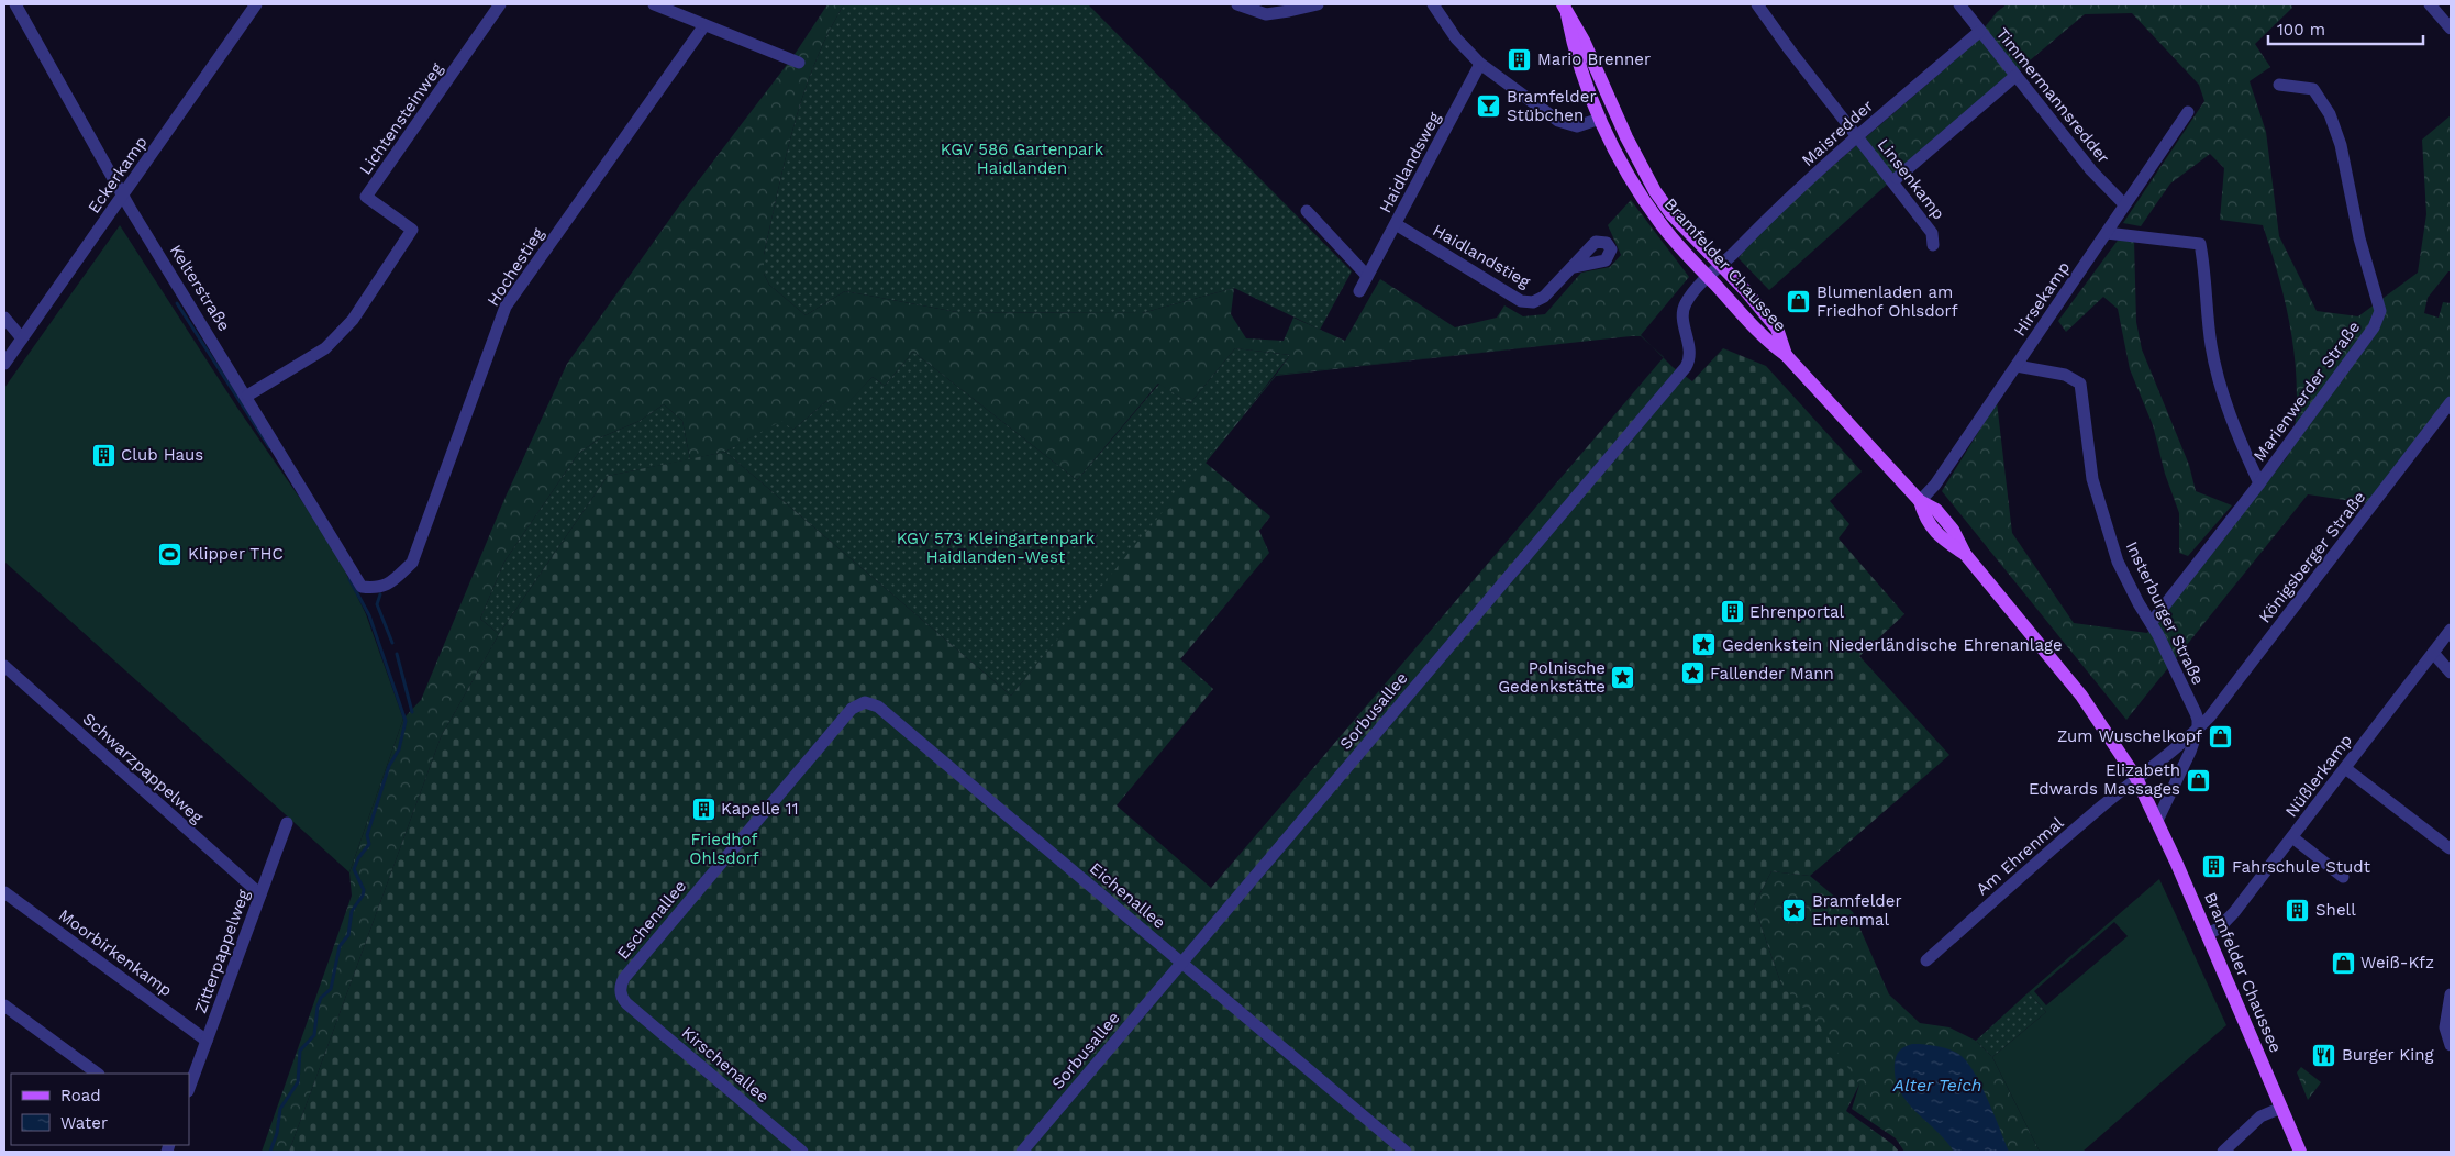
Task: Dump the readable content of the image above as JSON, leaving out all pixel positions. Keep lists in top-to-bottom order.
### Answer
{
  "streets": {
    "main road": ["Bramfelder Chaussee"],
    "street": [
      "Timmermannsredder",
      "Lichtensteinweg",
      "Maisredder",
      "Haidlandsweg",
      "Eckerkamp",
      "Linsenkamp",
      "Haidlandstieg",
      "Hochestieg",
      "Kelterstraße",
      "Hirsekamp",
      "Marienwerder Straße",
      "Königsberger Straße",
      "Insterburger Straße",
      "Sorbusallee",
      "Schwarzpappelweg",
      "Nüßlerkamp",
      "Am Ehrenmal",
      "Eichenallee",
      "Eschenallee",
      "Zitterpappelweg",
      "Moorbirkenkamp",
      "Kirschenallee"
    ]
  },
  "crossings": [
    ["Timmermannsredder", "Maisredder"],
    ["Timmermannsredder", "Hirsekamp"],
    ["Lichtensteinweg", "Kelterstraße"],
    ["Maisredder", "Linsenkamp"],
    ["Maisredder", "Bramfelder Chaussee"],
    ["Maisredder", "Sorbusallee"],
    ["Haidlandsweg", "Haidlandstieg"],
    ["Eckerkamp", "Kelterstraße"],
    ["Bramfelder Chaussee", "Hirsekamp"],
    ["Bramfelder Chaussee", "Königsberger Straße"],
    ["Bramfelder Chaussee", "Sorbusallee"],
    ["Bramfelder Chaussee", "Nüßlerkamp"],
    ["Bramfelder Chaussee", "Am Ehrenmal"],
    ["Hochestieg", "Kelterstraße"],
    ["Hirsekamp", "Insterburger Straße"],
    ["Marienwerder Straße", "Insterburger Straße"],
    ["Königsberger Straße", "Insterburger Straße"],
    ["Königsberger Straße", "Am Ehrenmal"],
    ["Sorbusallee", "Eichenallee"],
    ["Schwarzpappelweg", "Zitterpappelweg"],
    ["Eichenallee", "Eschenallee"],
    ["Eschenallee", "Kirschenallee"],
    ["Zitterpappelweg", "Moorbirkenkamp"]
  ],
  "water": ["Alter Teich"],
  "parks": ["KGV 586 Gartenpark Haidlanden", "KGV 573 Kleingartenpark Haidlanden-West", "Friedhof Ohlsdorf"],
  "places": {
    "building": [
      "Mario Brenner",
      "Club Haus",
      "Ehrenportal",
      "Kapelle 11",
      "Fahrschule Studt",
      "Shell"
    ],
    "bar": ["Bramfelder Stübchen"],
    "shop": [
      "Blumenladen am Friedhof Ohlsdorf",
      "Zum Wuschelkopf",
      "Elizabeth Edwards Massages",
      "Weiß-Kfz"
    ],
    "sports": ["Klipper THC"],
    "place": [
      "Gedenkstein Niederländische Ehrenanlage",
      "Fallender Mann",
      "Polnische Gedenkstätte",
      "Bramfelder Ehrenmal"
    ],
    "restaurant": ["Burger King"]
  },
  "legend": ["Road", "Water"],
  "scale_bar": "100 m"
}
